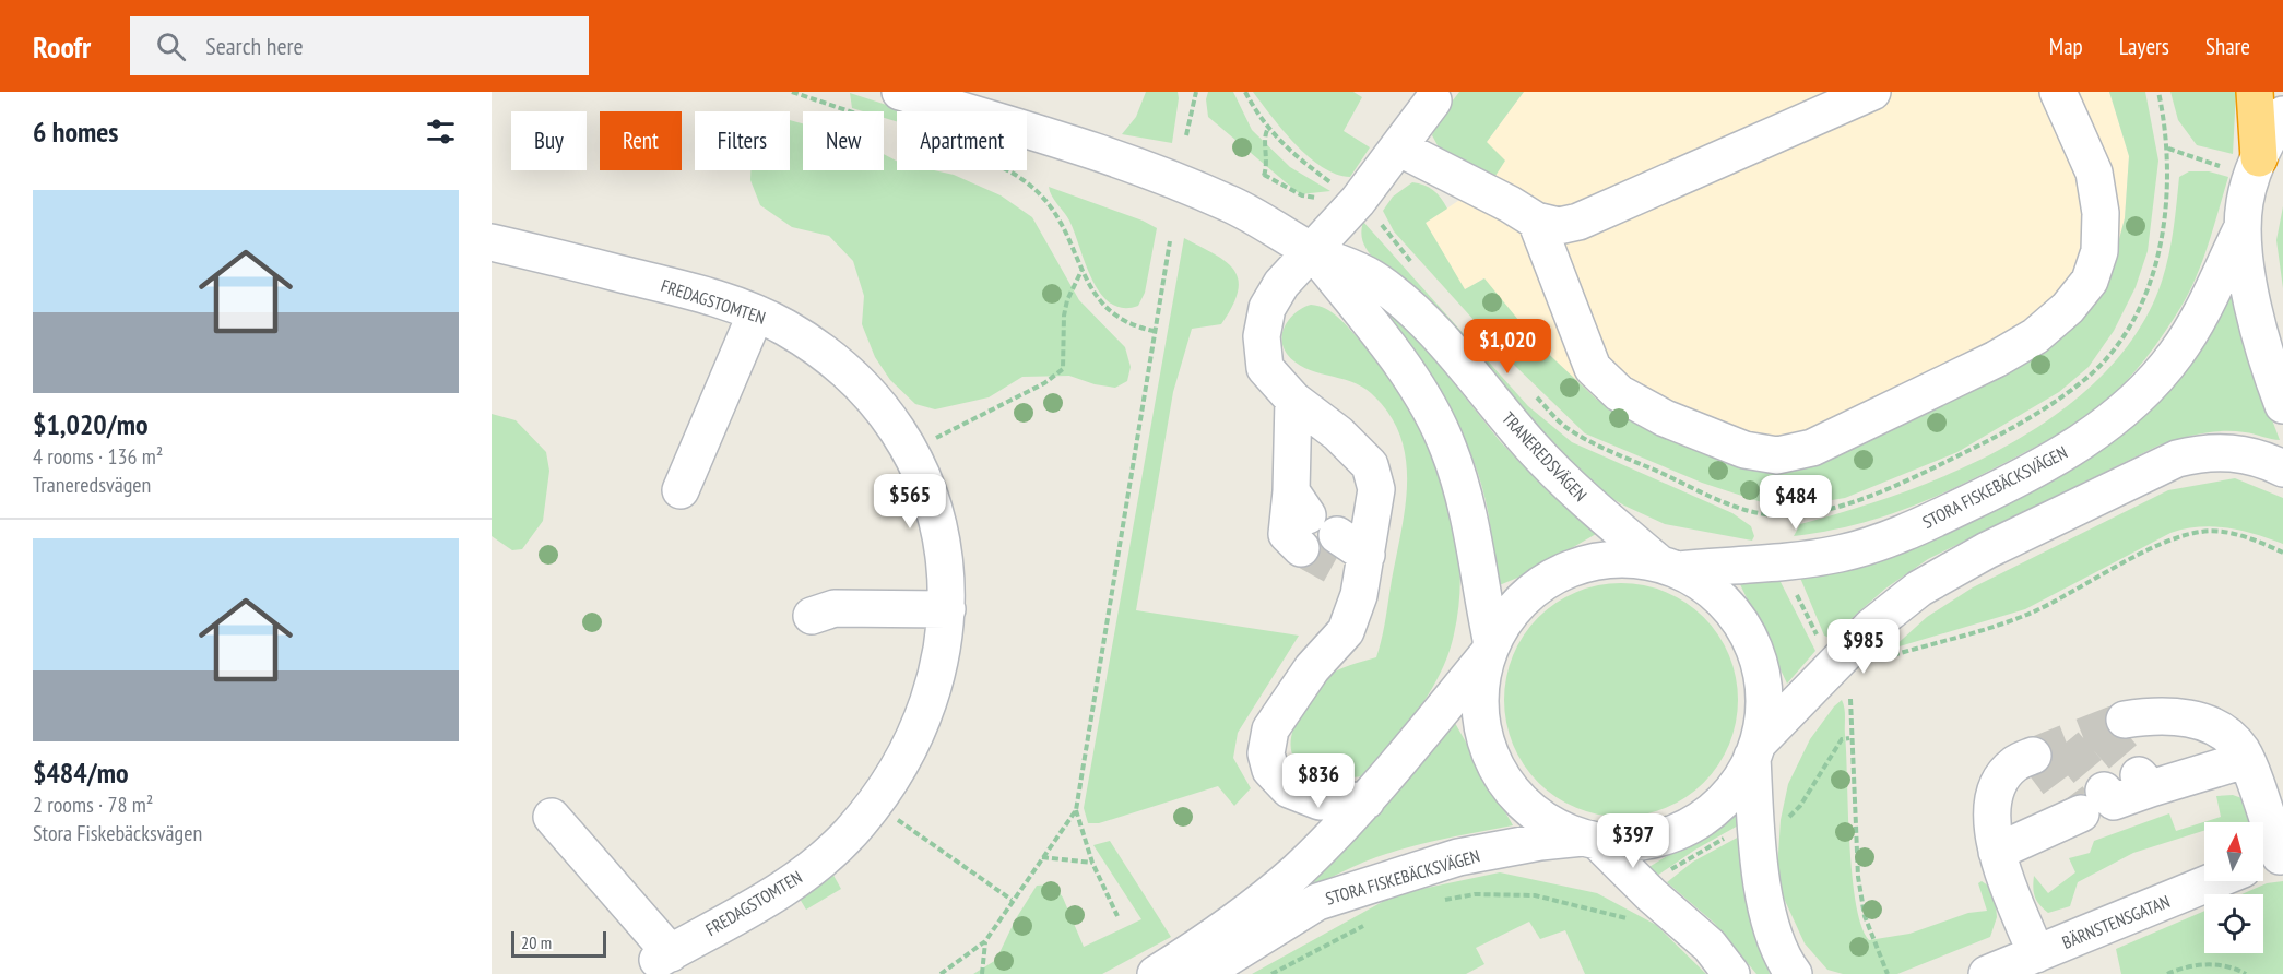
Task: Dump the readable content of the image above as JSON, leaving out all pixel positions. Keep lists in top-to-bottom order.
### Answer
{
  "streets": {
    "street": [
      "FREDAGSTOMTEN",
      "TRANEREDSVÄGEN",
      "STORA FISKEBÄCKSVÄGEN",
      "BÄRNSTENSGATAN"
    ]
  },
  "crossings": [
    ["TRANEREDSVÄGEN", "STORA FISKEBÄCKSVÄGEN"]
  ],
  "scale_bar": "20 m",
  "north": "top",
  "page": {
    "header": "Roofr",
    "search": "Search here",
    "nav": ["Map", "Layers", "Share"],
    "heading": "6 homes",
    "chip": [
      "Buy",
      "Rent",
      "Filters",
      "New",
      "Apartment"
    ],
    "list": [
      {
        "name": "$1,020/mo",
        "note": "4 rooms · 136 m² · Traneredsvägen"
      },
      {
        "name": "$484/mo",
        "note": "2 rooms · 78 m² · Stora Fiskebäcksvägen"
      }
    ],
    "price": [
      "$1,020",
      "$565",
      "$484",
      "$985",
      "$836",
      "$397"
    ],
    "scale": "20 m"
  }
}
